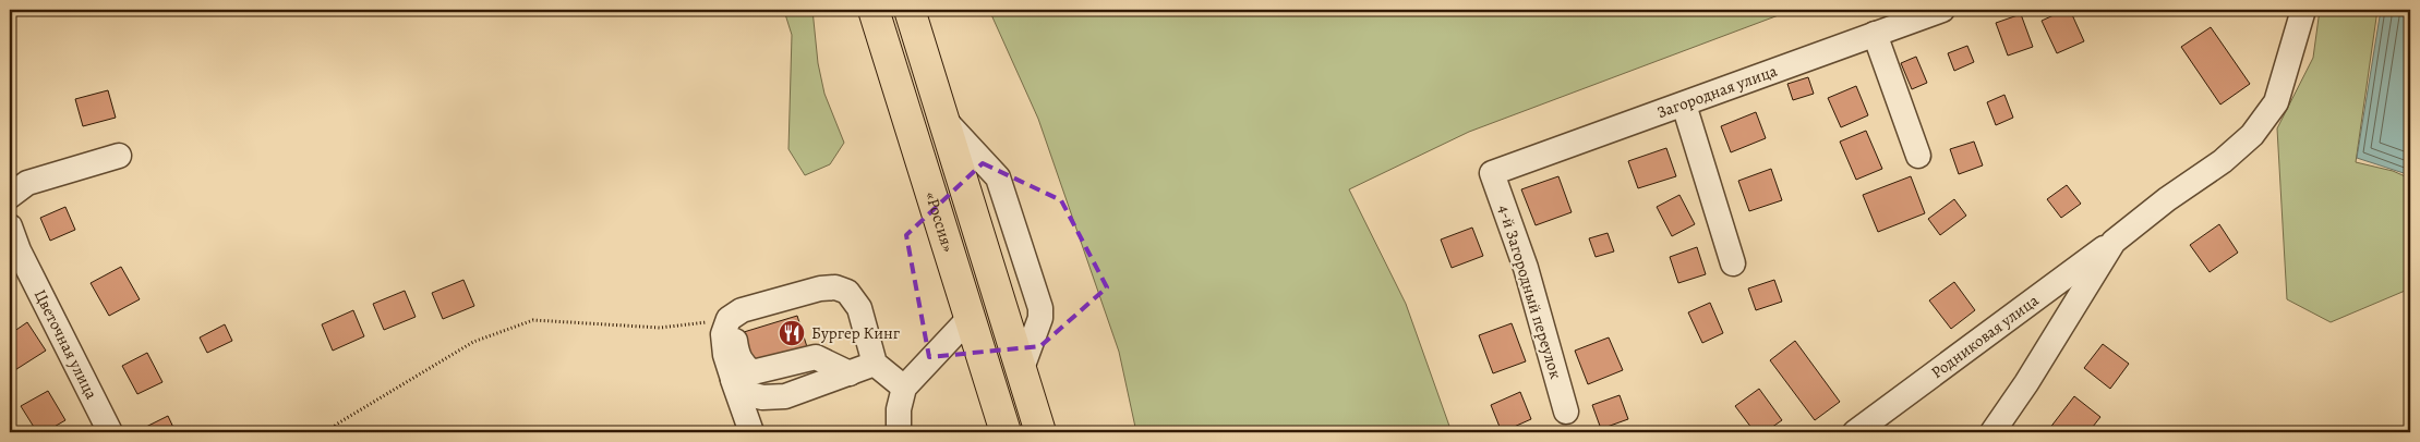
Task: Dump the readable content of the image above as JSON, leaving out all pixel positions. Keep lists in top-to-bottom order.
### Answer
{
  "streets": {
    "highway": ["«Россия»"],
    "street": [
      "Загородная улица",
      "4-й Загородный переулок",
      "Родниковая улица",
      "Цветочная улица"
    ]
  },
  "crossings": [
    ["Загородная улица", "4-й Загородный переулок"]
  ],
  "places": {
    "restaurant": ["Бургер Кинг"]
  }
}
